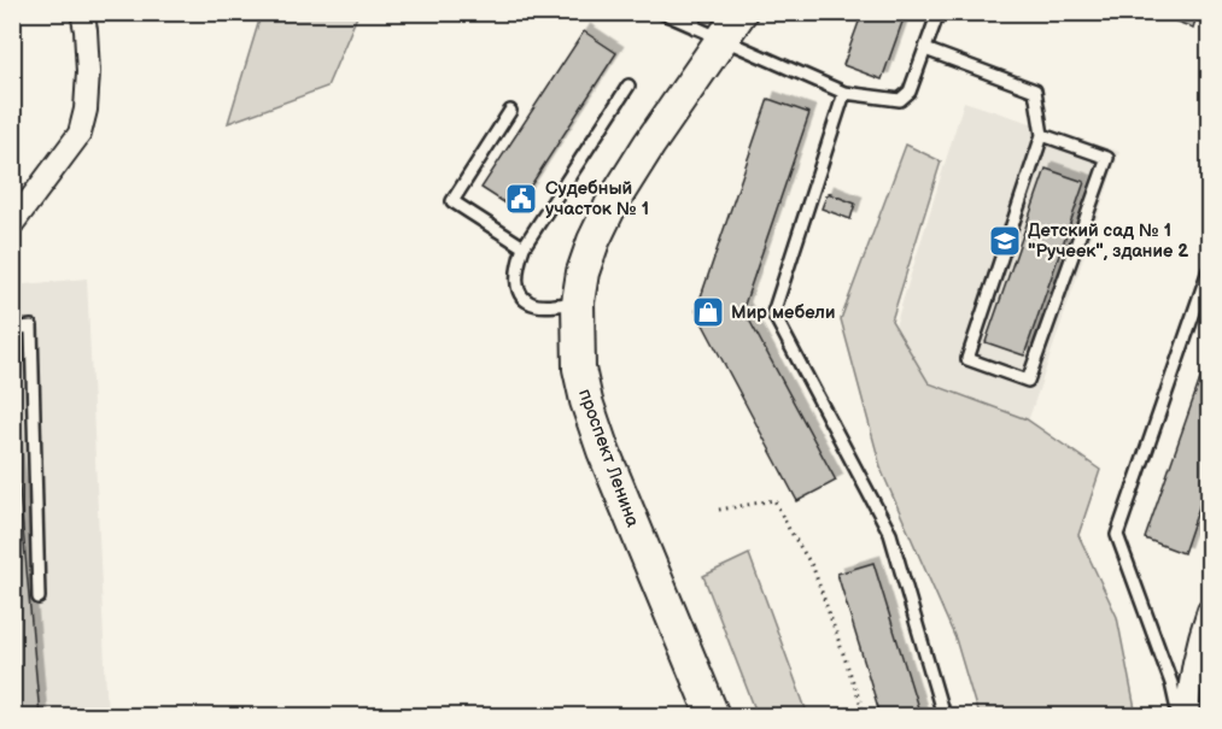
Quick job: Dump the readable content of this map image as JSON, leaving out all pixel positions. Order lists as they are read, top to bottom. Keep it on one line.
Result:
{"streets":{"main road":["проспект Ленина"]},"places":{"public building":["Судебный участок № 1"],"school or university":["Детский сад № 1 \"Ручеек\", здание 2"],"shop":["Мир мебели"]}}
